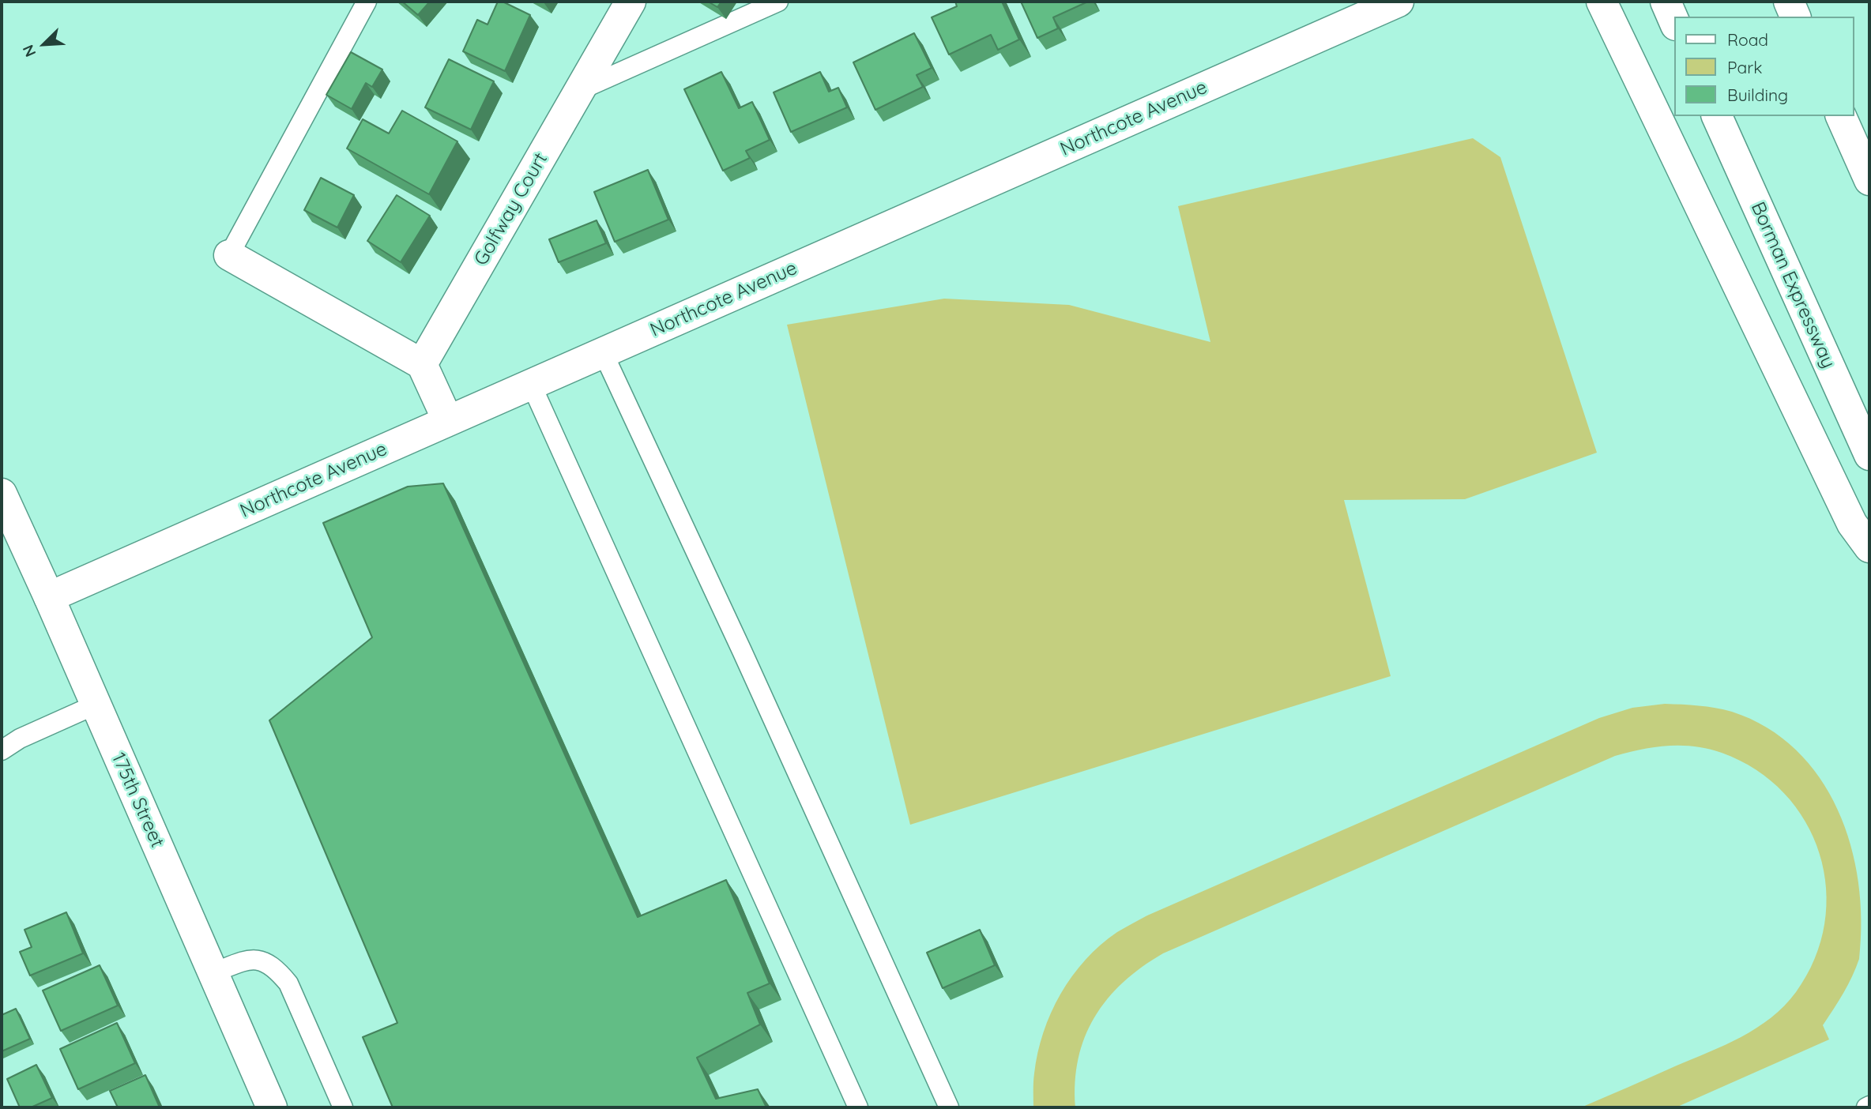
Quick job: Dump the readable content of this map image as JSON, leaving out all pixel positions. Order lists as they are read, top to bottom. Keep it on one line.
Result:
{"streets":{"main road":["Northcote Avenue","Golfway Court","Borman Expressway","175th Street"]},"crossings":[["Northcote Avenue","175th Street"]],"legend":["Road","Park","Building"],"north":"bottom left"}
